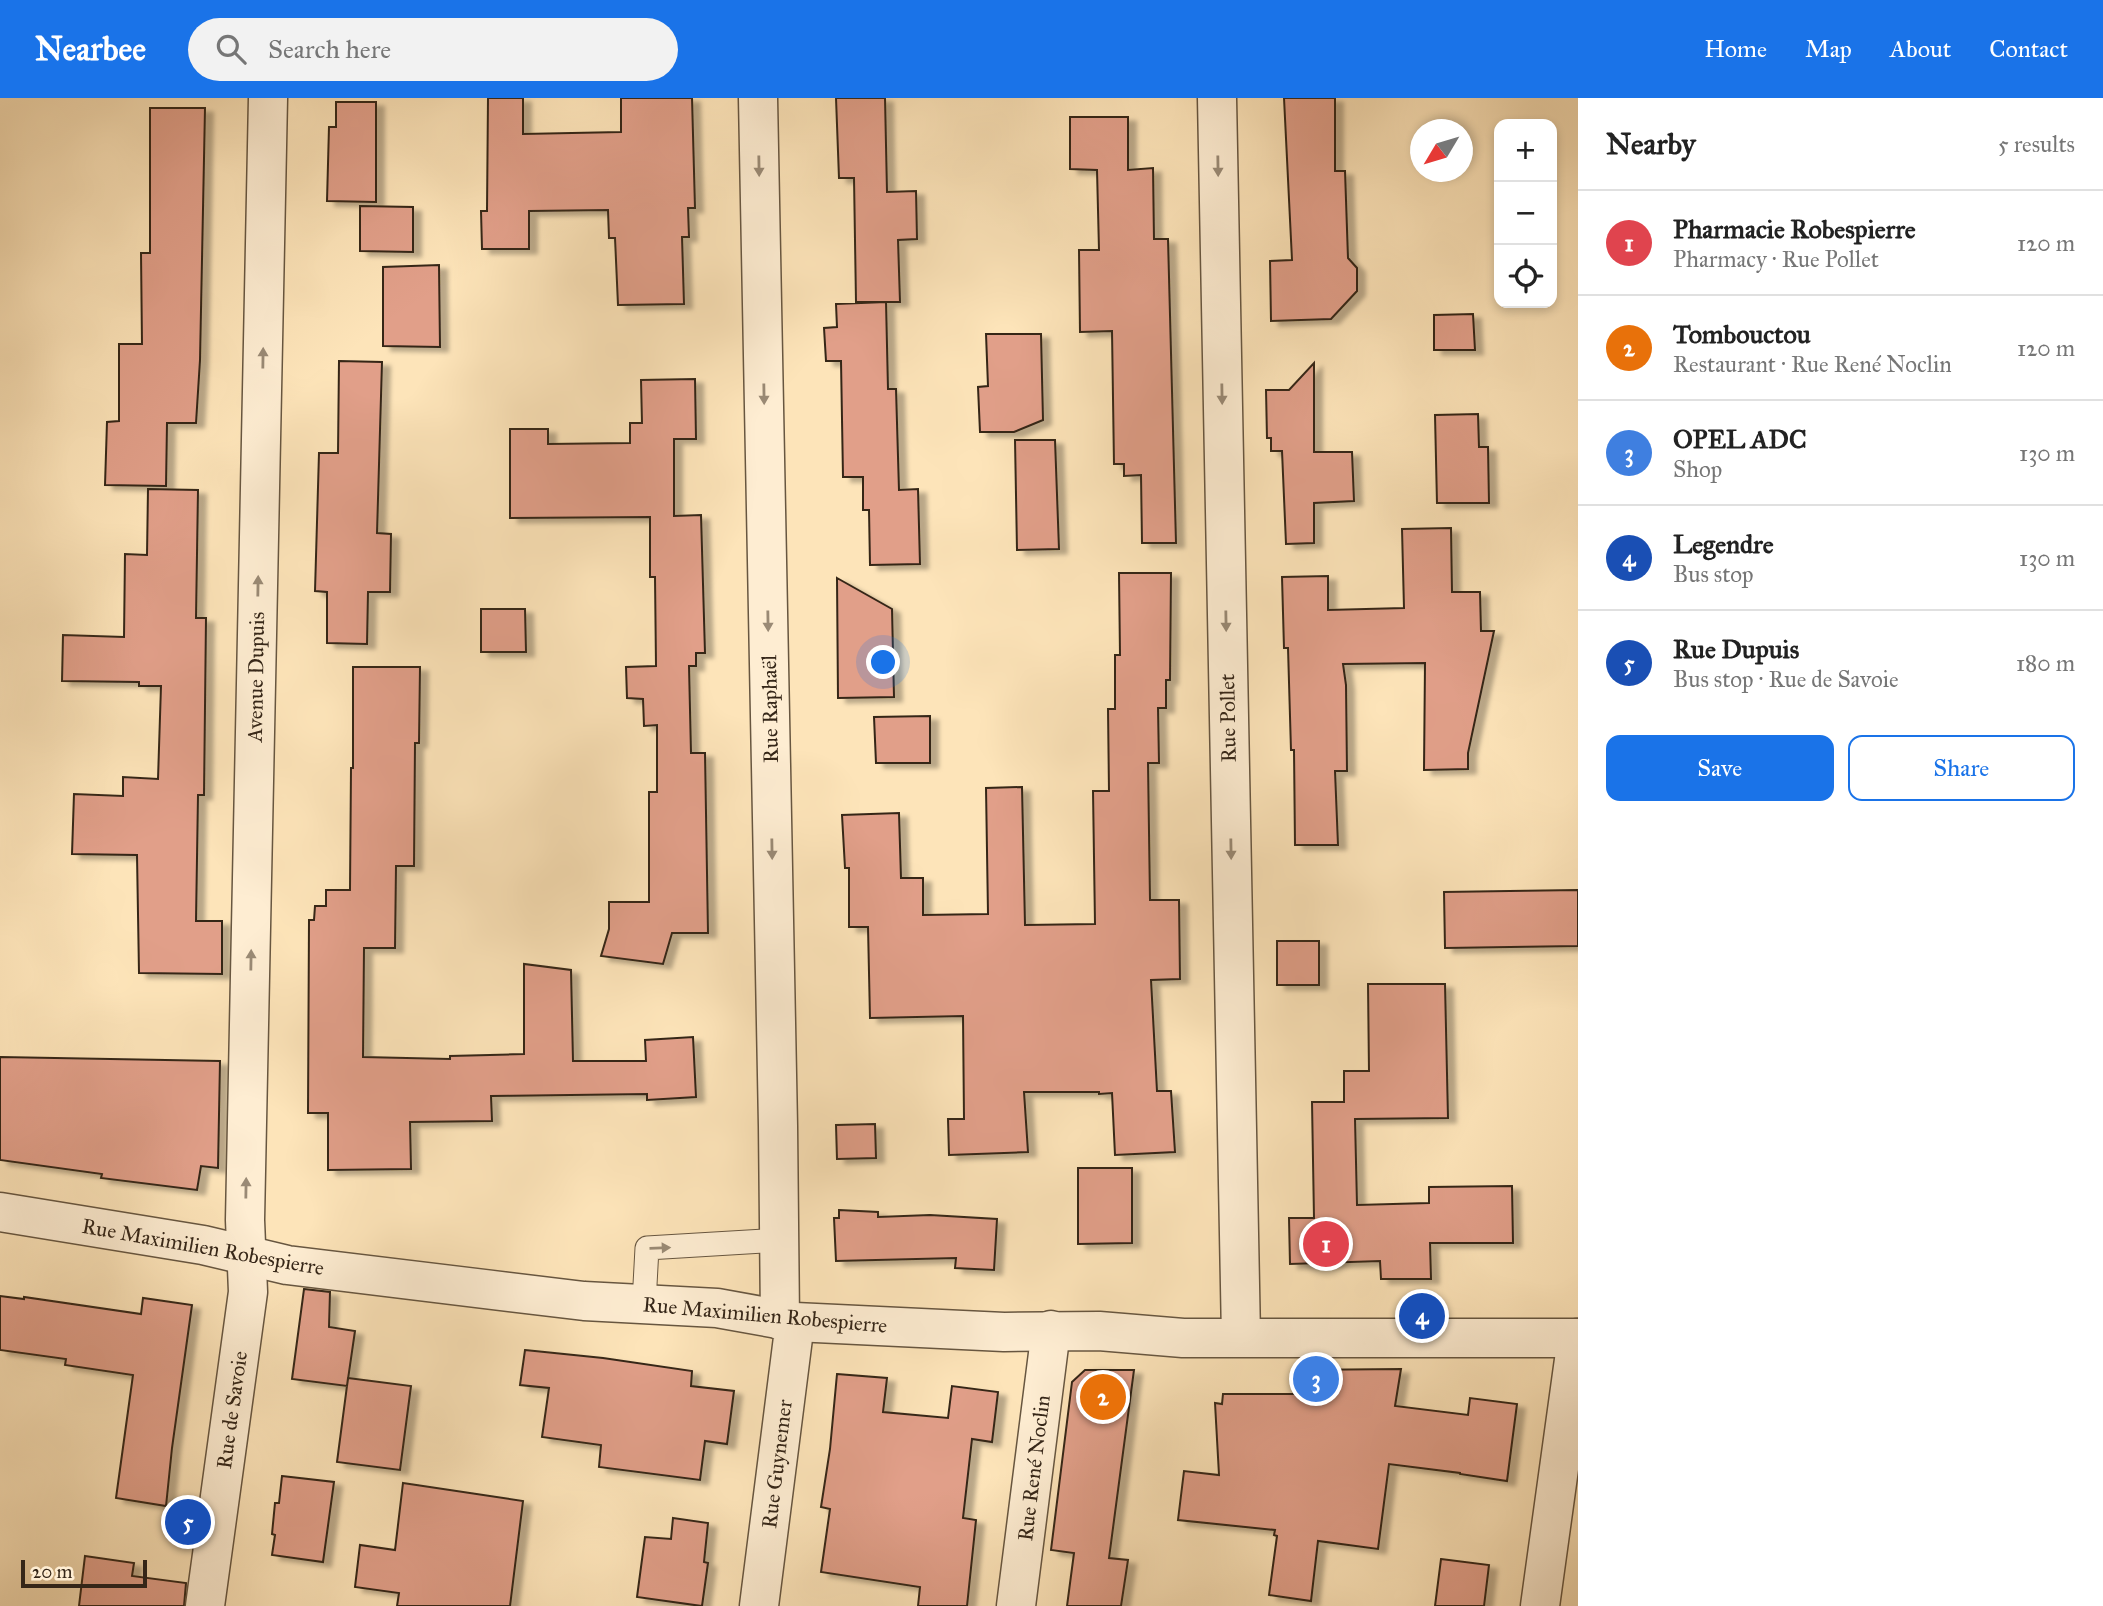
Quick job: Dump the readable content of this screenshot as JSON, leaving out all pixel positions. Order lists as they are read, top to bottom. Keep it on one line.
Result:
{"streets":{"street":["Avenue Dupuis","Rue Raphaël","Rue Pollet","Rue Maximilien Robespierre","Rue de Savoie","Rue Guynemer","Rue René Noclin"]},"crossings":[["Avenue Dupuis","Rue Maximilien Robespierre"],["Avenue Dupuis","Rue de Savoie"],["Rue Raphaël","Rue Maximilien Robespierre"],["Rue Raphaël","Rue Guynemer"],["Rue Pollet","Rue Maximilien Robespierre"],["Rue Maximilien Robespierre","Rue de Savoie"],["Rue Maximilien Robespierre","Rue Guynemer"],["Rue Maximilien Robespierre","Rue René Noclin"]],"one_way":["Avenue Dupuis","Rue Raphaël","Rue Pollet"],"scale_bar":"20 m","north":"bottom left","page":{"header":"Nearbee","search":"Search here","nav":["Home","Map","About","Contact"],"heading":["Nearby","5 results"],"map_buttons":["+","−"],"list":[{"mark":"1","name":"Pharmacie Robespierre","note":"Pharmacy · Rue Pollet","value":"120 m"},{"mark":"2","name":"Tombouctou","note":"Restaurant · Rue René Noclin","value":"120 m"},{"mark":"3","name":"OPEL ADC","note":"Shop","value":"130 m"},{"mark":"4","name":"Legendre","note":"Bus stop","value":"130 m"},{"mark":"5","name":"Rue Dupuis","note":"Bus stop · Rue de Savoie","value":"180 m"}],"buttons":["Save","Share"],"pins":["1","4","3","2","5"],"scale":"20 m"}}
